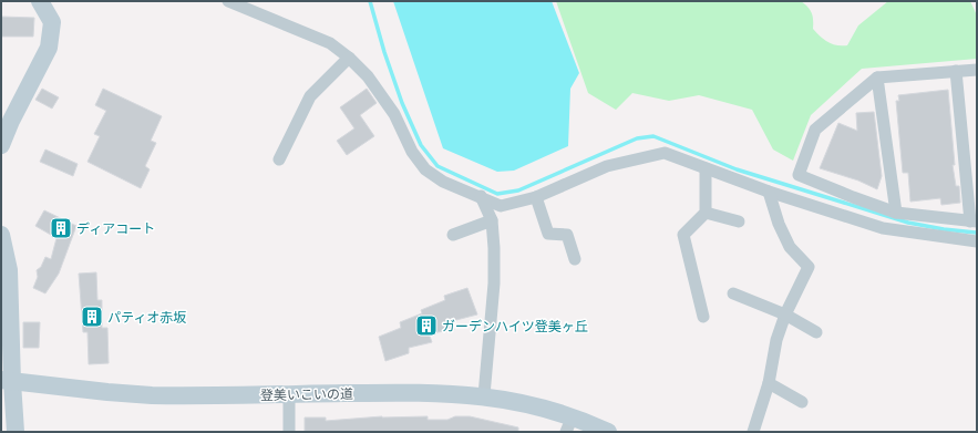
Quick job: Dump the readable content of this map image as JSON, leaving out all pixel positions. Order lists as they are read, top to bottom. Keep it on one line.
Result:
{"streets":{"street":["登美いこいの道"]},"places":{"building":["ディアコート","パティオ赤坂","ガーデンハイツ登美ヶ丘"]}}
